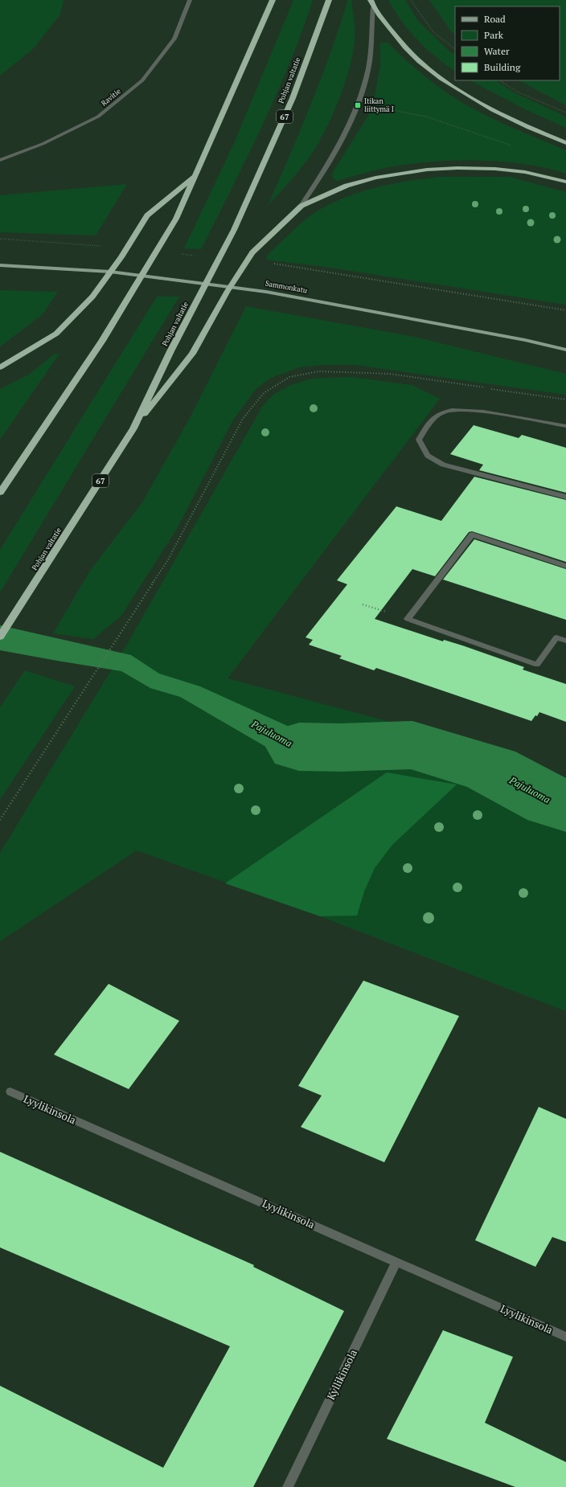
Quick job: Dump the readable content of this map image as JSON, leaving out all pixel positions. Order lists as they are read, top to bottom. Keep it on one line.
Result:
{"streets":{"highway":["Pohjan valtatie","67"],"main road":["Sammonkatu"],"street":["Ravitie","Lyylikinsola","Kyllikinsola"]},"crossings":[["Lyylikinsola","Kyllikinsola"]],"water":["Pajuluoma"],"places":{"transit":["Itikan liittymä I"]},"legend":["Road","Park","Water","Building"]}
